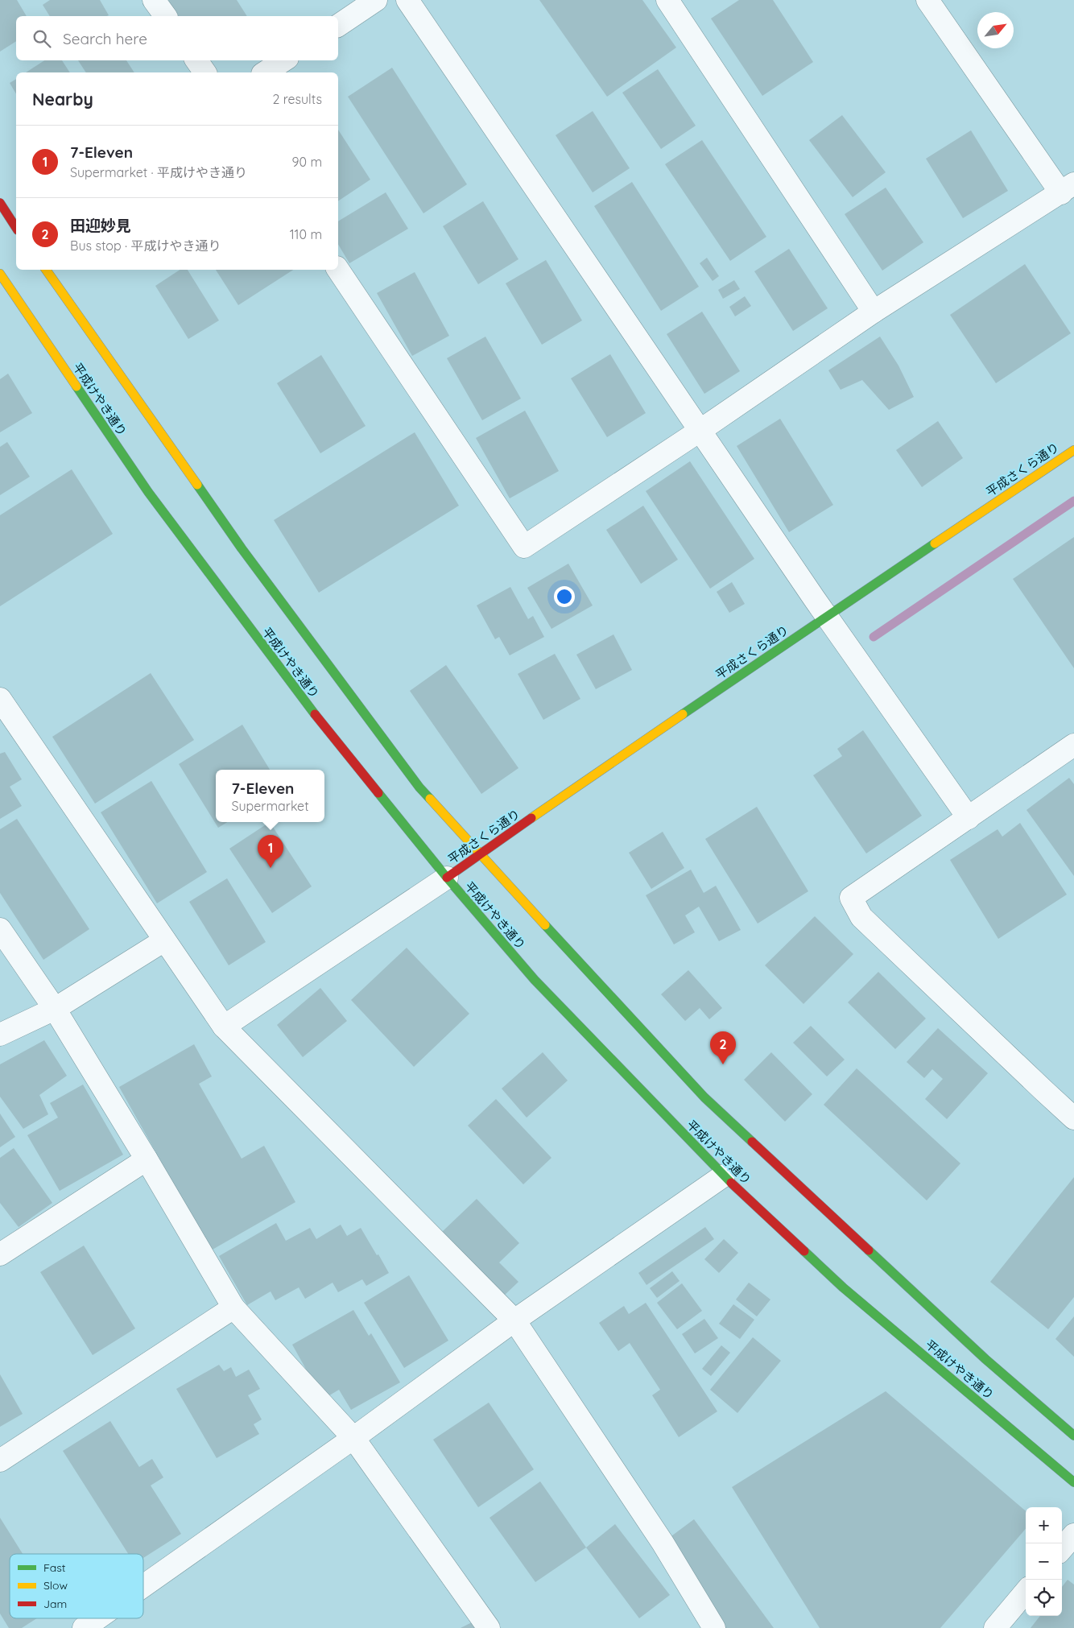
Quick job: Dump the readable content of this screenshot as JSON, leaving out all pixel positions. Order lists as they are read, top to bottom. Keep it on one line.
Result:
{"streets":{"street":["平成けやき通り","平成さくら通り"]},"crossings":[["平成けやき通り","平成さくら通り"]],"legend":["Fast","Slow","Jam"],"north":"top right","page":{"search":"Search here","heading":["Nearby","2 results"],"list":[{"mark":"1","name":"7-Eleven","note":"Supermarket · 平成けやき通り","value":"90 m"},{"mark":"2","name":"田迎妙見","note":"Bus stop · 平成けやき通り","value":"110 m"}],"popup":["7-Eleven","Supermarket"],"pins":["1","2"],"map_buttons":["+","−"]}}
